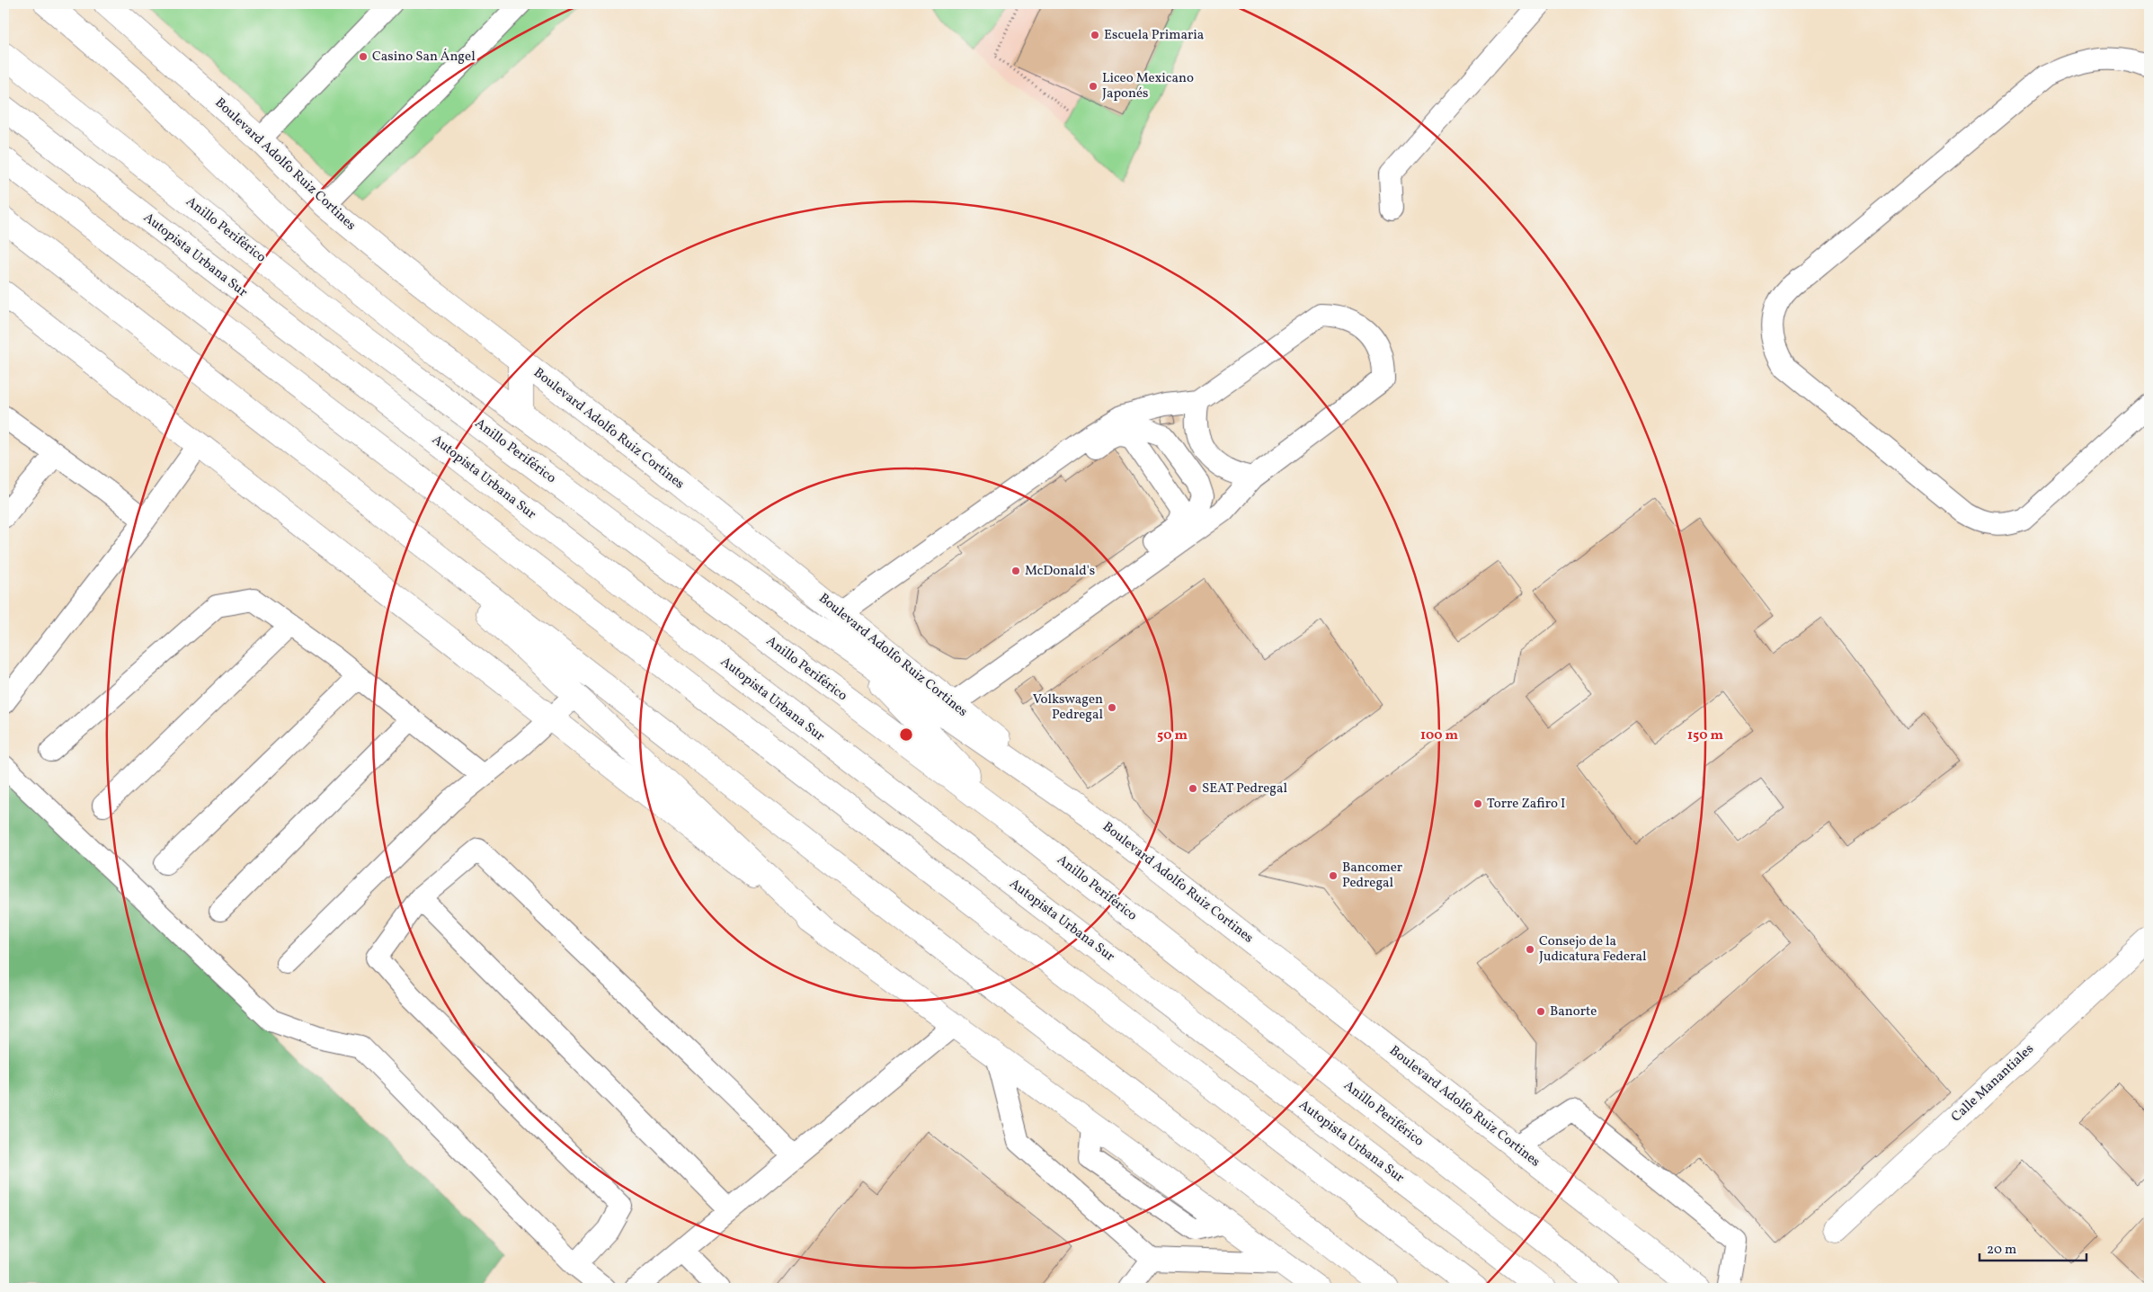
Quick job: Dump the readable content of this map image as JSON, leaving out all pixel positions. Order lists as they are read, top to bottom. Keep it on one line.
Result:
{"streets":{"main road":["Boulevard Adolfo Ruiz Cortines","Anillo Periférico","Autopista Urbana Sur","Calle Manantiales"]},"places":["Escuela Primaria","Casino San Ángel","Liceo Mexicano Japonés","McDonald's","Volkswagen Pedregal","SEAT Pedregal","Torre Zafiro I","Bancomer Pedregal","Consejo de la Judicatura Federal","Banorte"],"scale_bar":"20 m","rings":["50 m","100 m","150 m"]}
